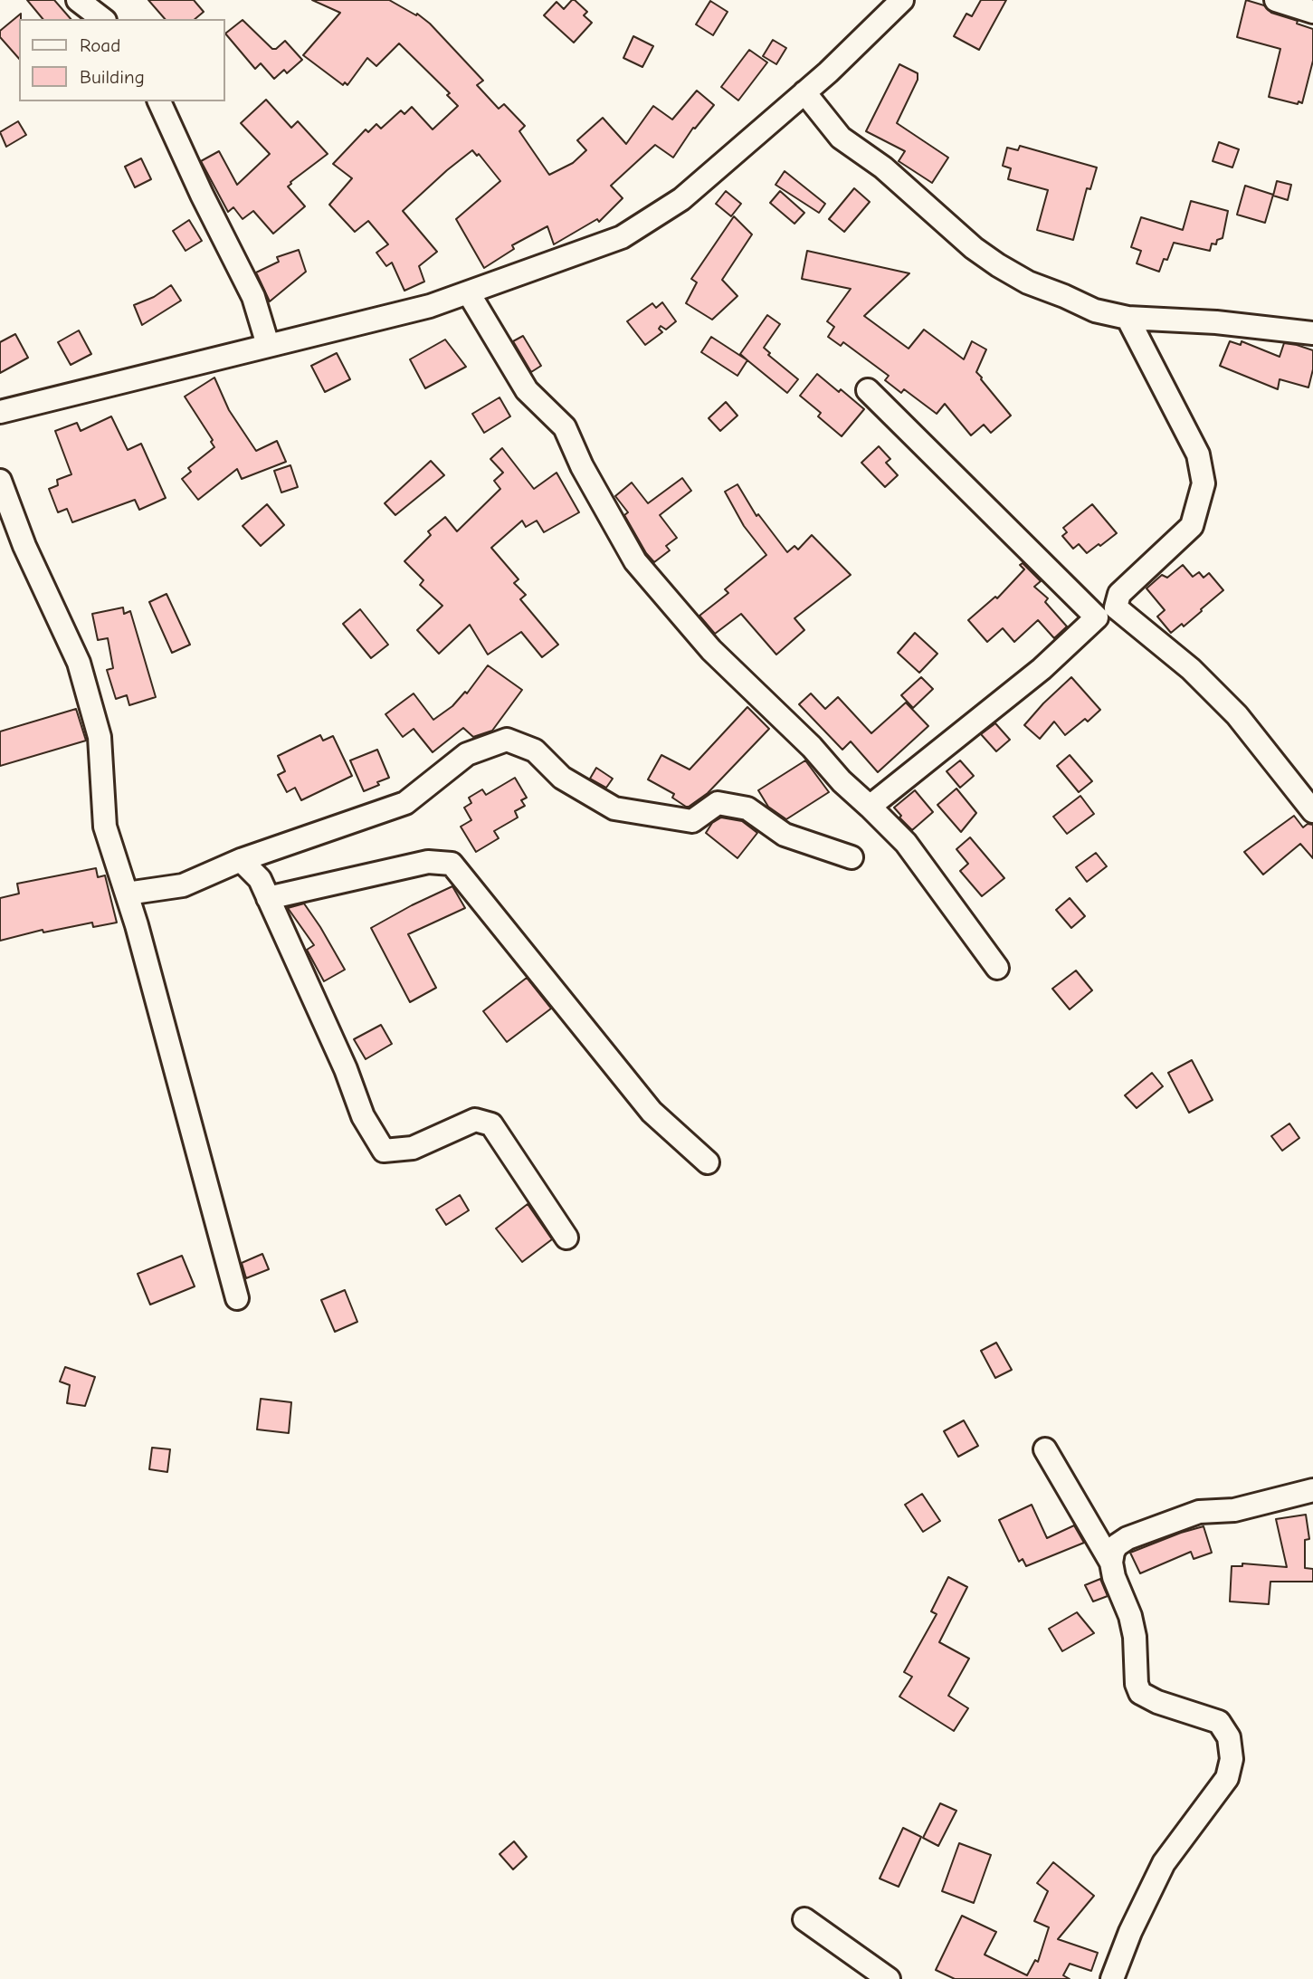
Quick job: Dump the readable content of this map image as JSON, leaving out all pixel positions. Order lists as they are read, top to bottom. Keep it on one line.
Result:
{"legend":["Road","Building"]}
